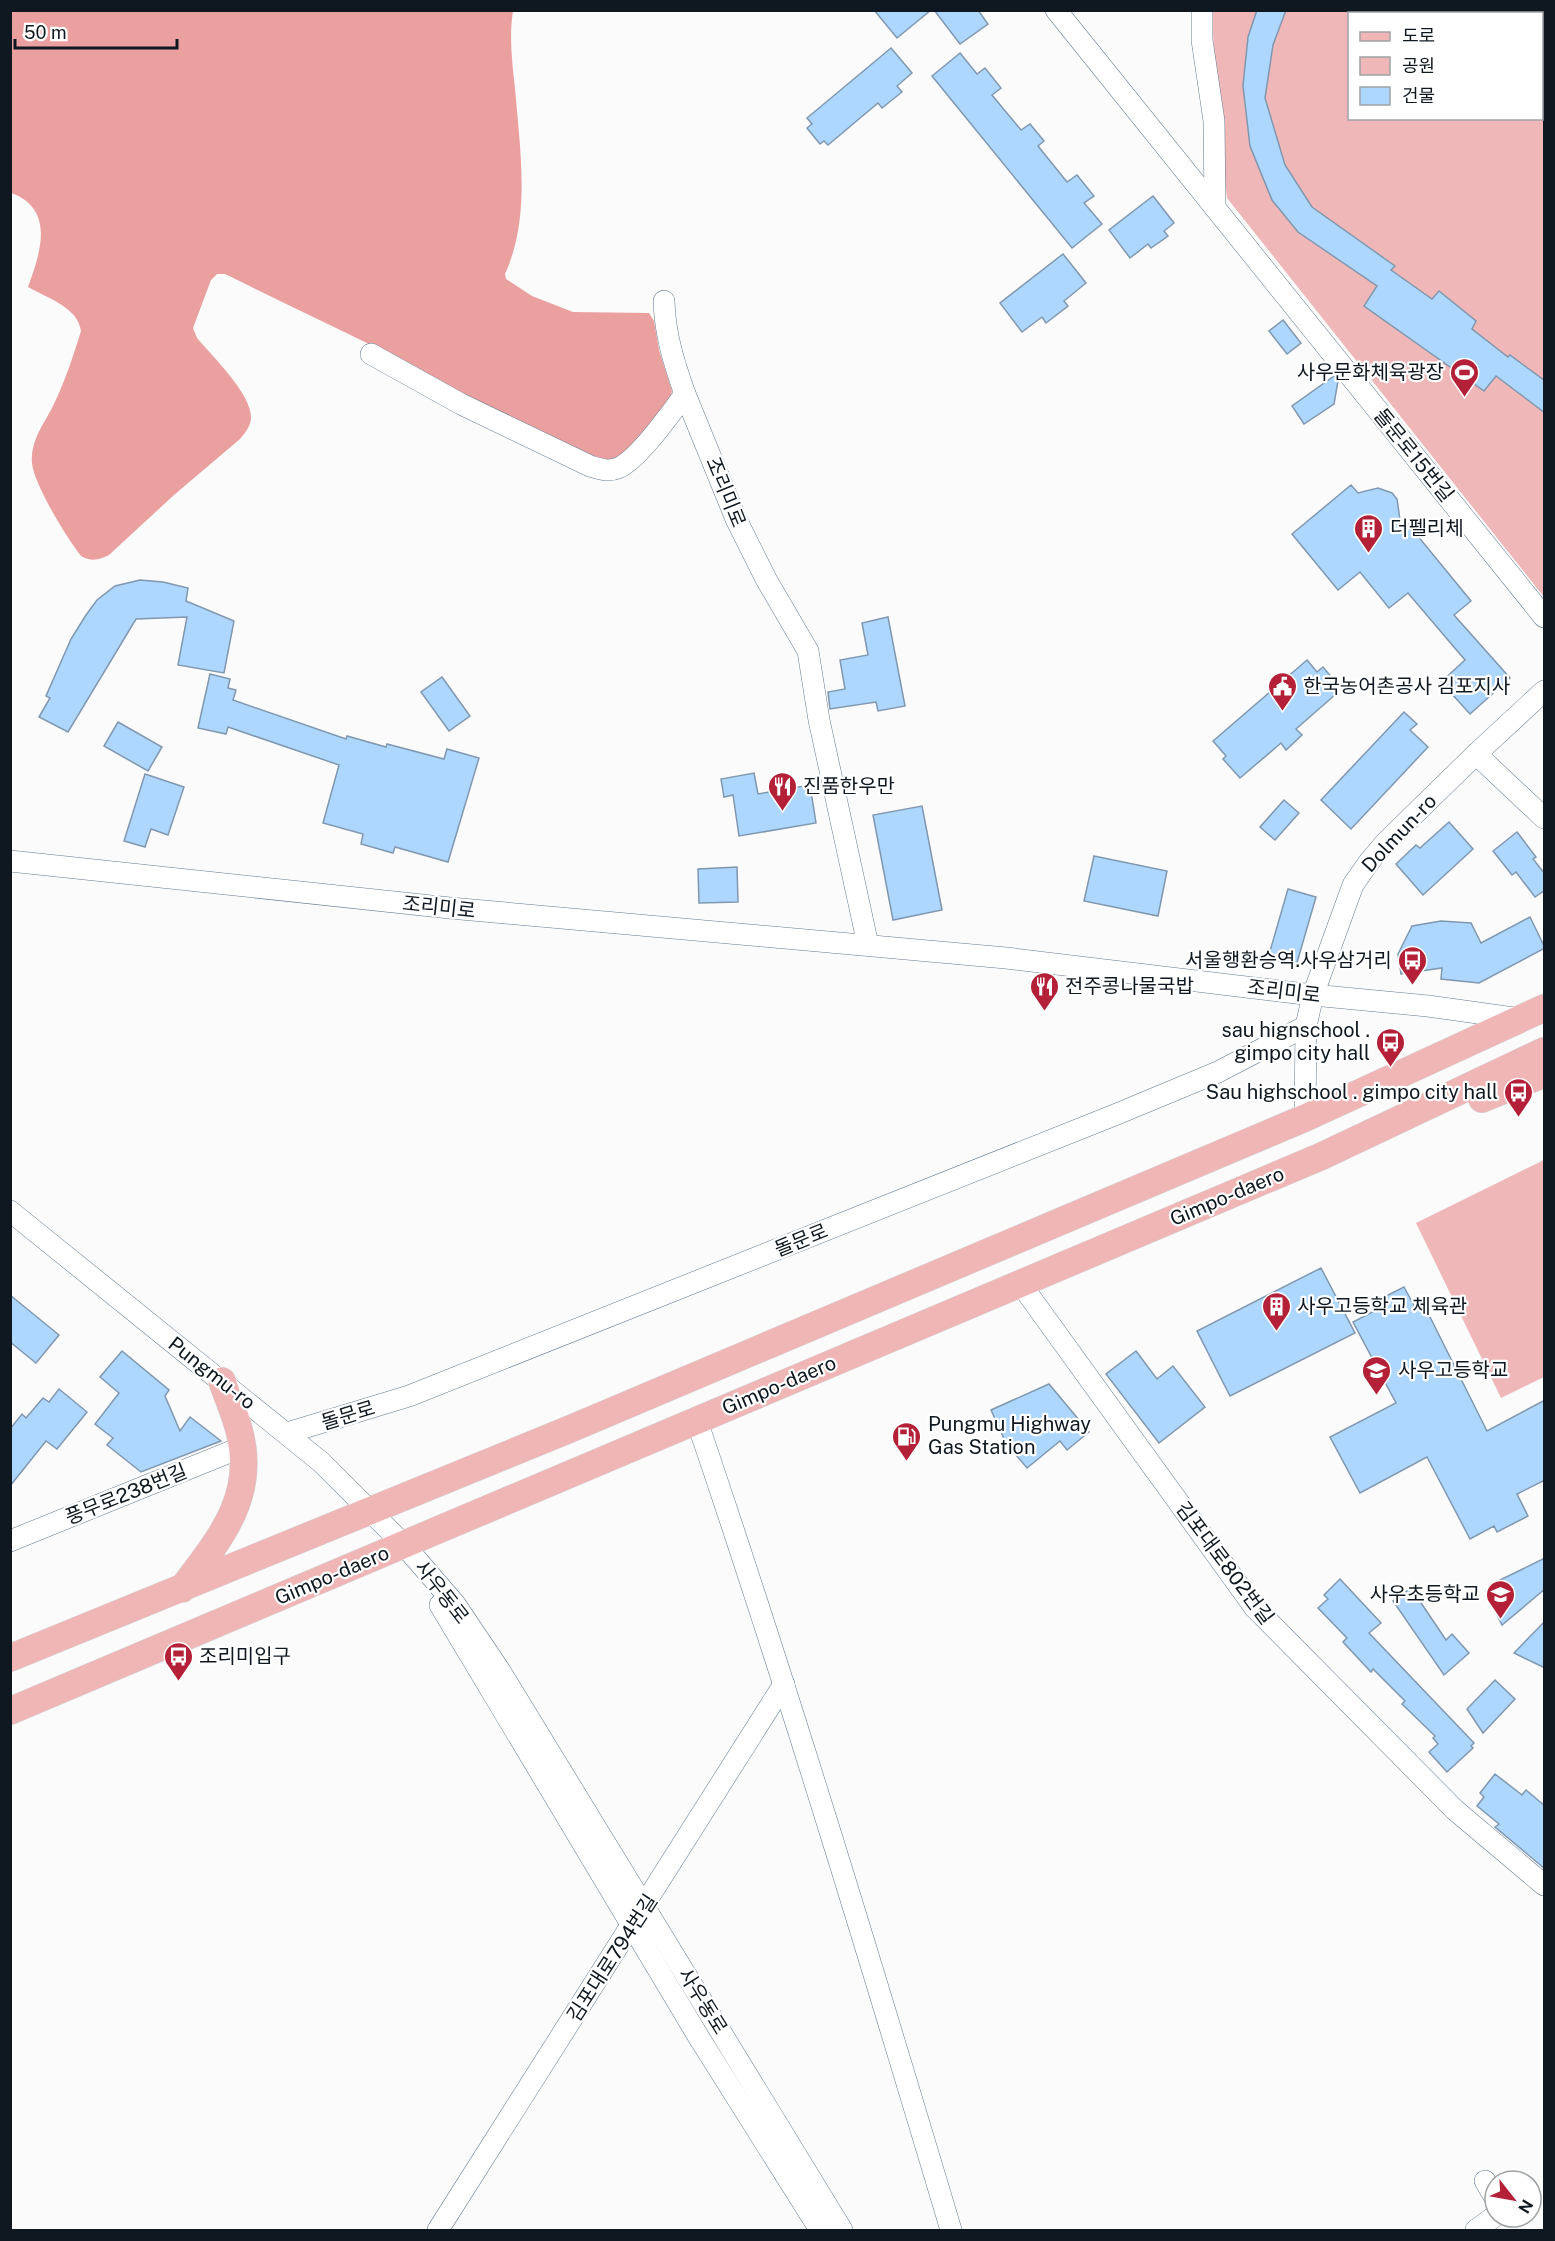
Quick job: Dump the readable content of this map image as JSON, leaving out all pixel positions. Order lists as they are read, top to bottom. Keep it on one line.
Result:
{"streets":{"main road":["Gimpo-daero"],"street":["돌문로15번길","조리미로","Dolmun-ro","돌문로","Pungmu-ro","풍무로238번길","김포대로802번길","사우동로","김포대로794번길"]},"crossings":[["조리미로","Dolmun-ro"],["조리미로","Gimpo-daero"],["Dolmun-ro","Gimpo-daero"],["Dolmun-ro","돌문로"],["Gimpo-daero","Pungmu-ro"],["Gimpo-daero","김포대로802번길"],["Gimpo-daero","사우동로"],["돌문로","Pungmu-ro"],["Pungmu-ro","사우동로"],["사우동로","김포대로794번길"]],"places":{"sports":["사우문화체육광장"],"building":["더펠리체","사우고등학교 체육관"],"public building":["한국농어촌공사 김포지사"],"restaurant":["진품한우만","전주콩나물국밥"],"bus stop":["서울행환승역.사우삼거리","sau hignschool . gimpo city hall","Sau highschool . gimpo city hall","조리미입구"],"school or university":["사우고등학교","사우초등학교"],"fuel station":["Pungmu Highway Gas Station"]},"legend":["도로","공원","건물"],"scale_bar":"50 m","north":"bottom right"}
